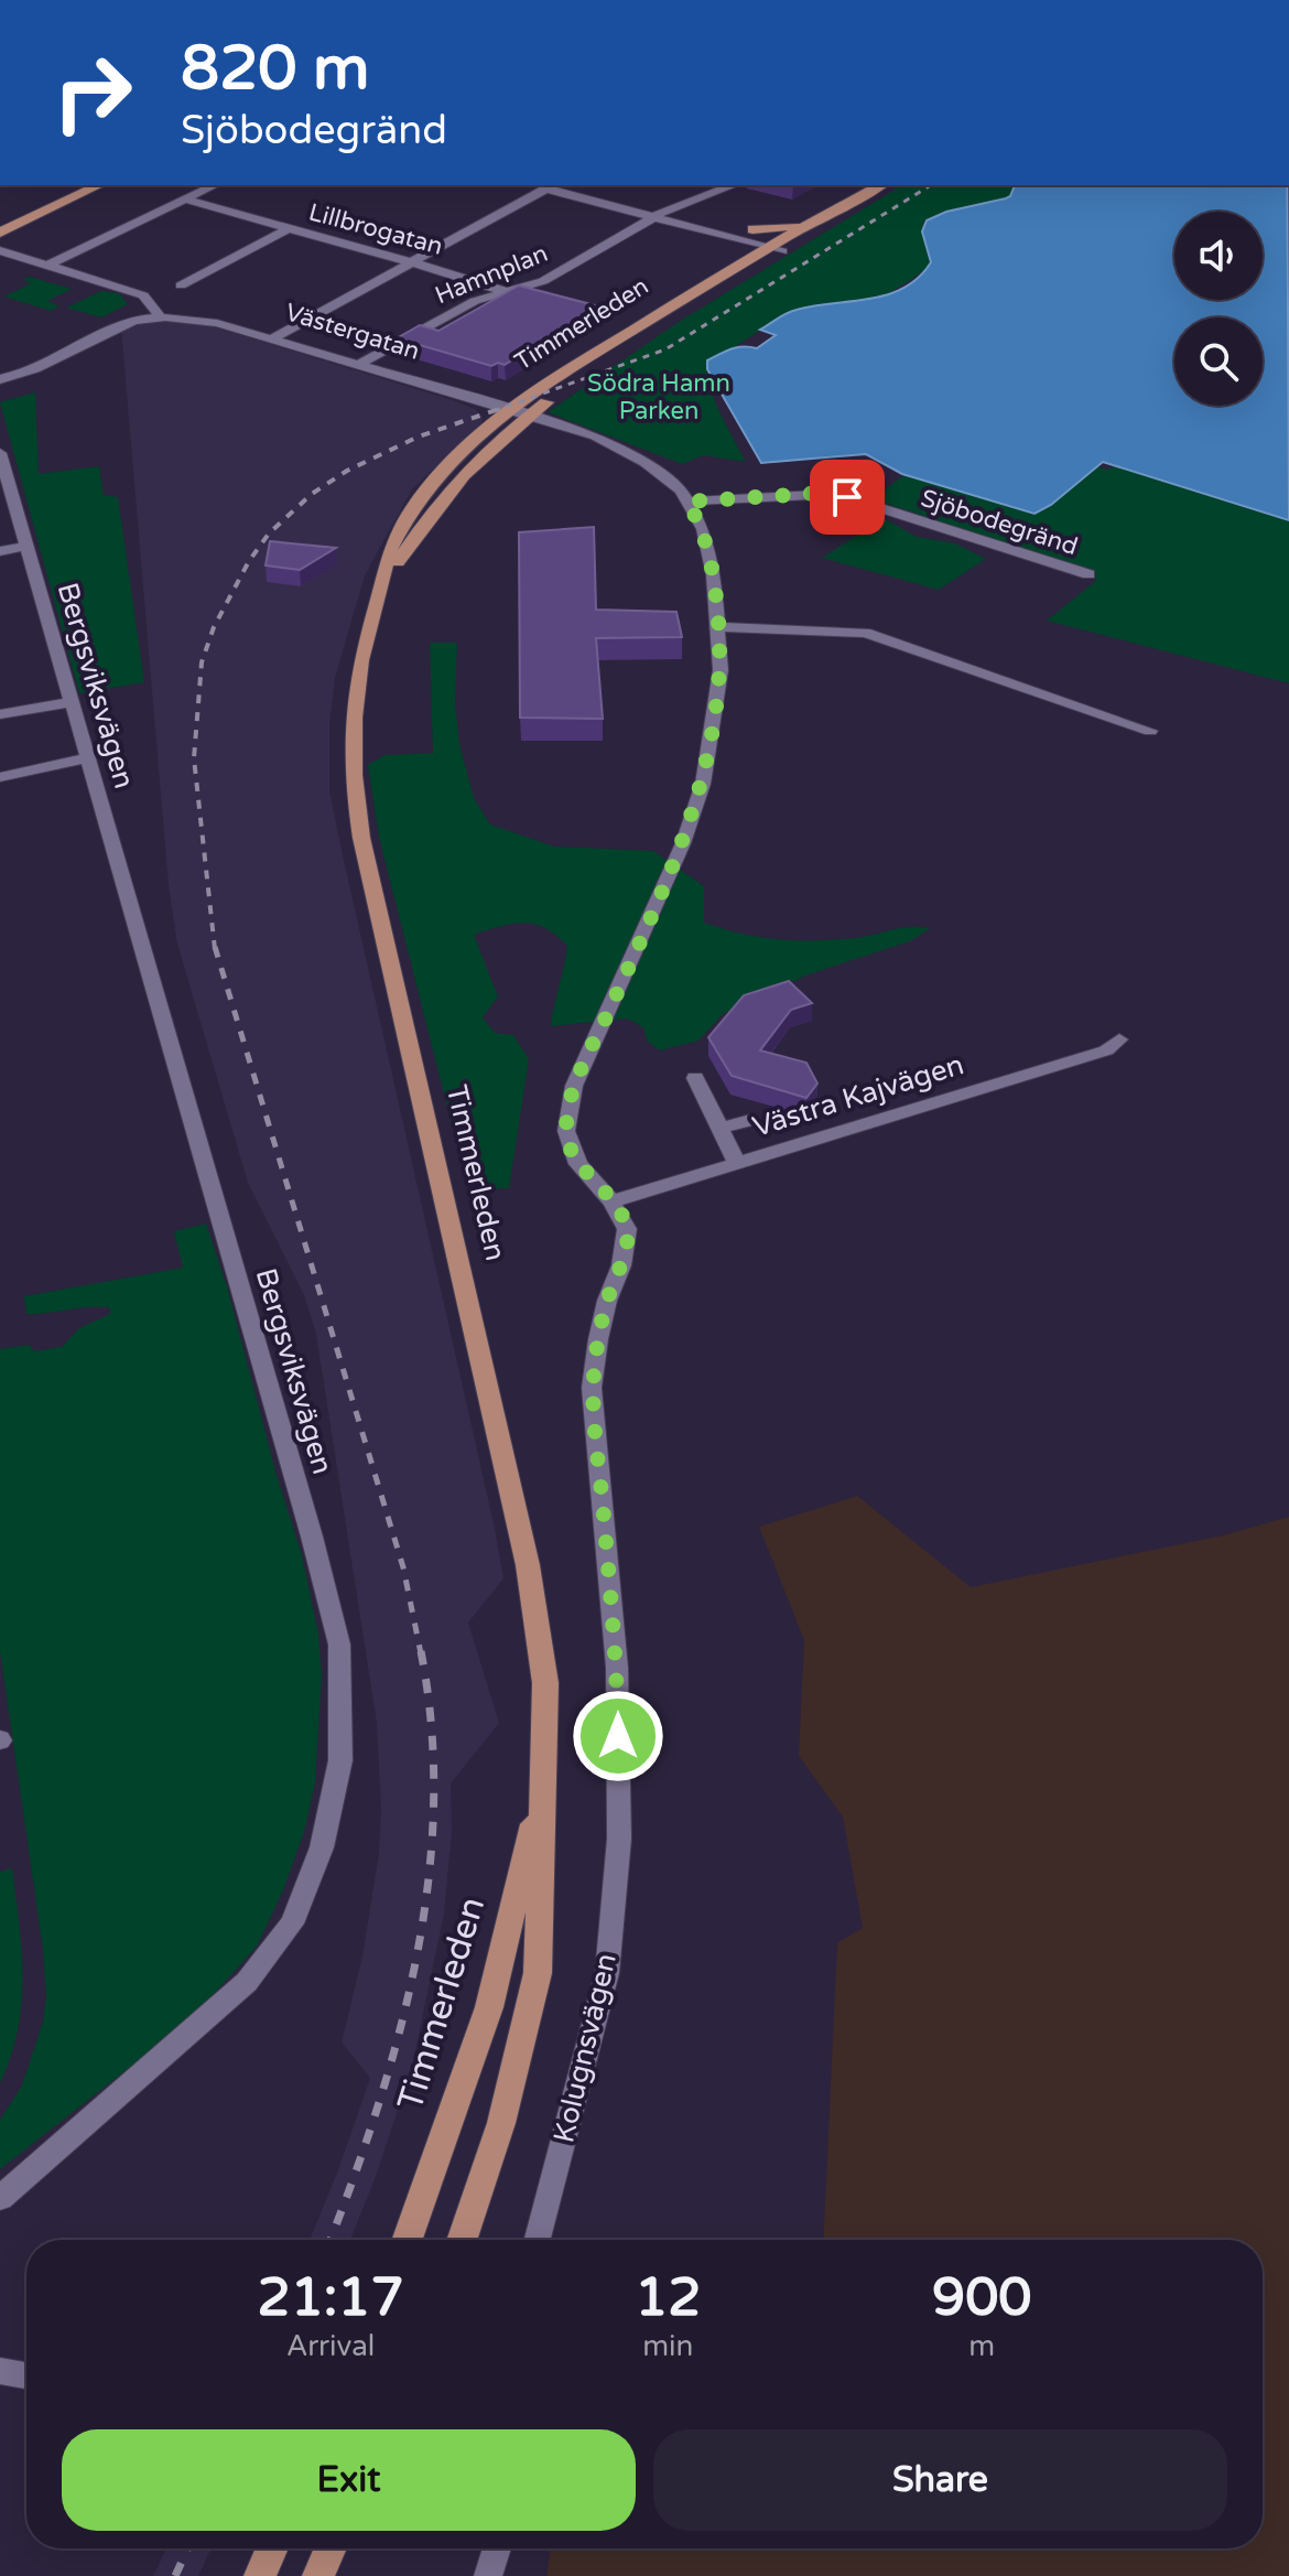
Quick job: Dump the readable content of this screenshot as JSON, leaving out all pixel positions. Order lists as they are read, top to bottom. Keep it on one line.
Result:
{"streets":{"main road":["Timmerleden"],"street":["Lillbrogatan","Hamnplan","Västergatan","Sjöbodegränd","Bergsviksvägen","Västra Kajvägen","Kolugnsvägen"]},"crossings":[["Lillbrogatan","Hamnplan"],["Hamnplan","Västergatan"],["Timmerleden","Västergatan"],["Timmerleden","Kolugnsvägen"],["Västergatan","Kolugnsvägen"],["Sjöbodegränd","Kolugnsvägen"],["Västra Kajvägen","Kolugnsvägen"]],"parks":["Södra Hamn Parken"],"page":{"turn":["820 m","Sjöbodegränd"],"eta":["21:17","Arrival","12","min","900","m"],"buttons":["Exit","Share"]}}
